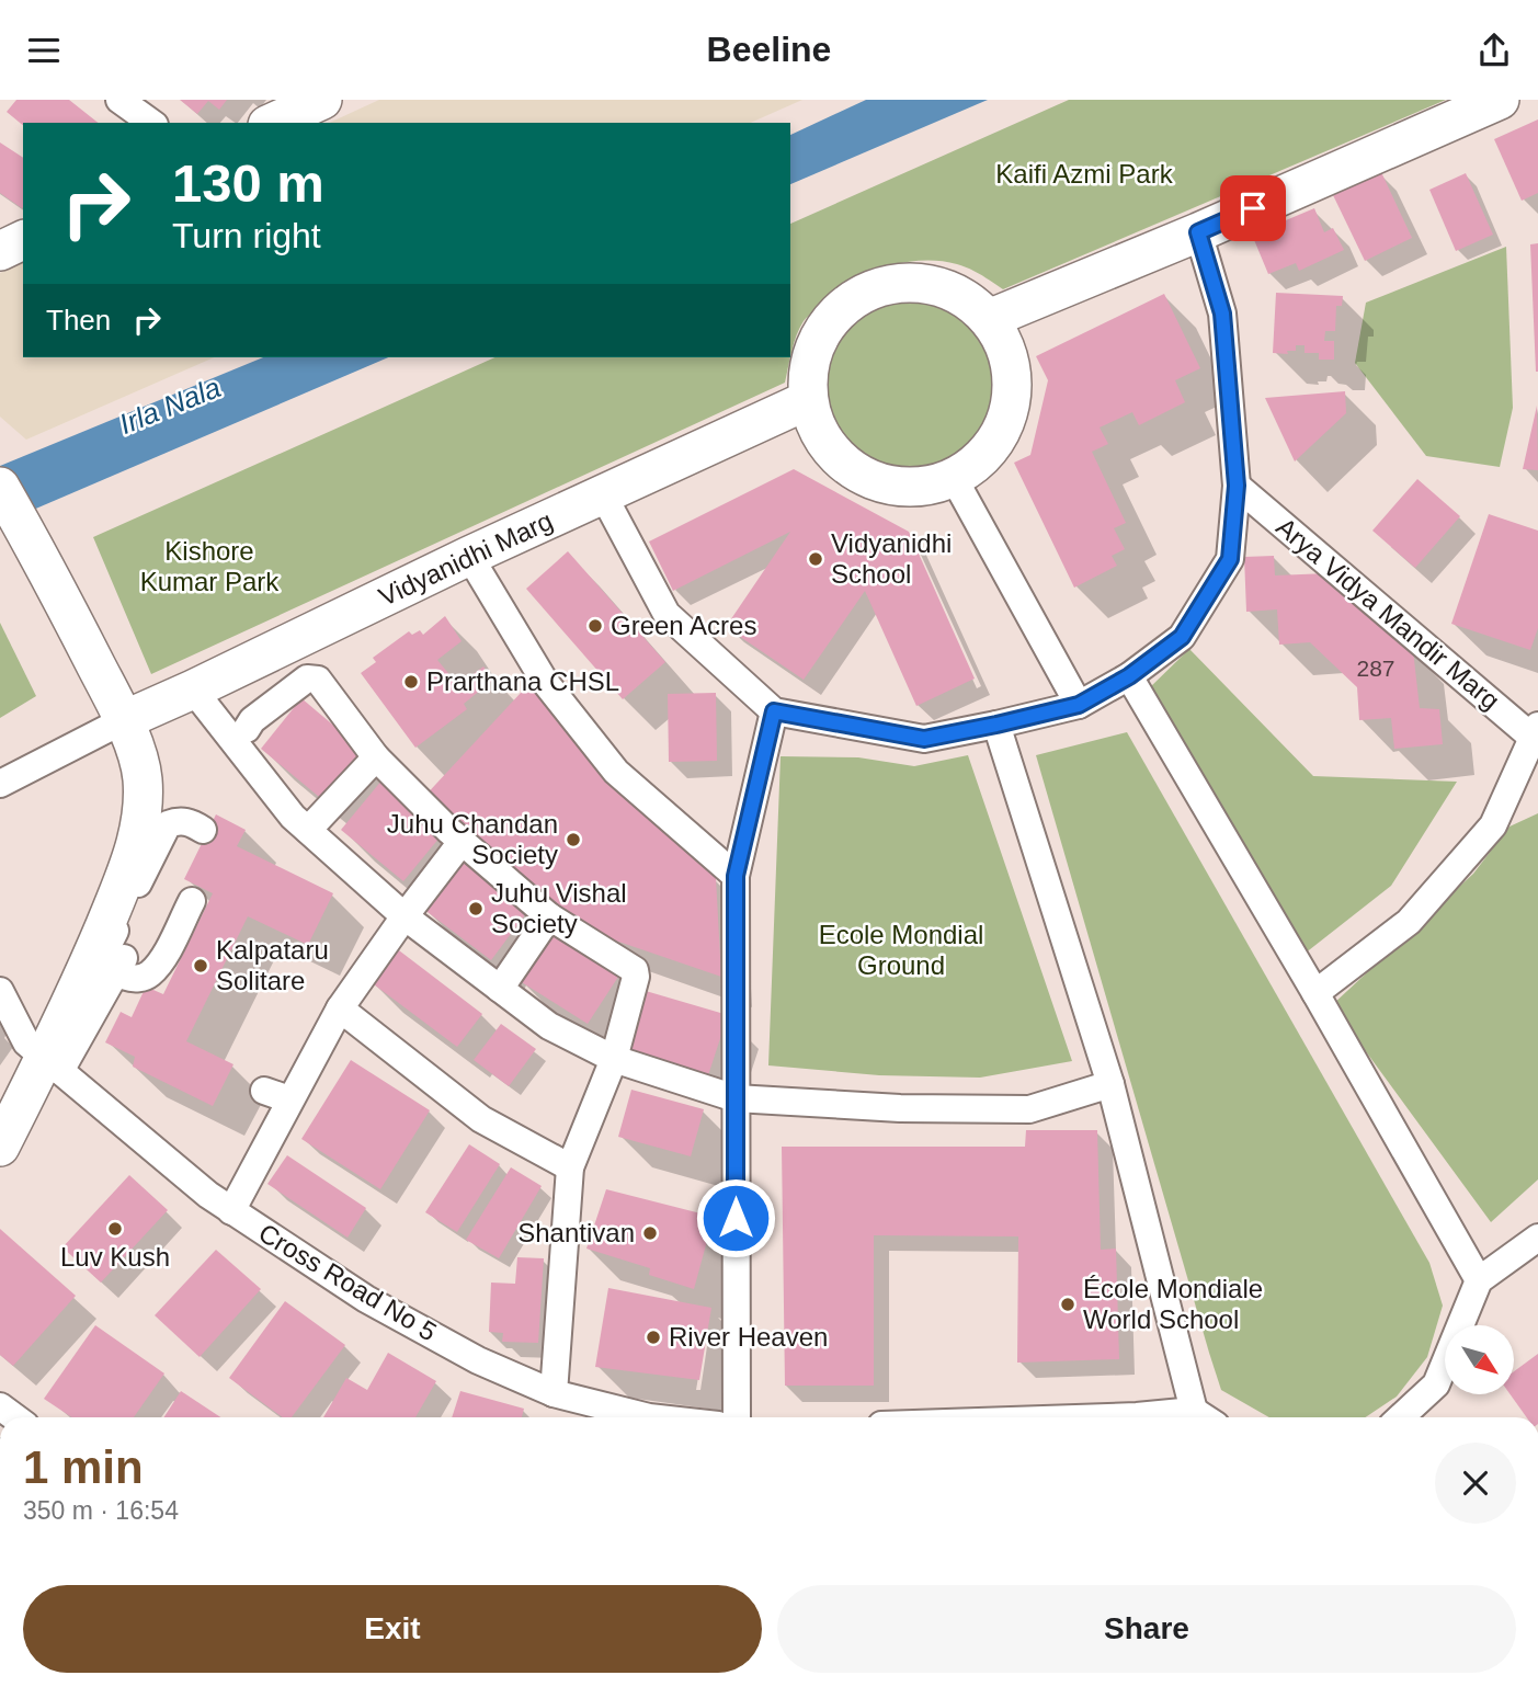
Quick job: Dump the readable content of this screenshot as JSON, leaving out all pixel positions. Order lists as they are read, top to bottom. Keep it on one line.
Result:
{"streets":{"street":["Vidyanidhi Marg","Arya Vidya Mandir Marg","Cross Road No 5"]},"water":["Irla Nala"],"parks":["Kaifi Azmi Park","Kishore Kumar Park","Ecole Mondial Ground"],"places":["Vidyanidhi School","Green Acres","Prarthana CHSL","Juhu Chandan Society","Juhu Vishal Society","Kalpataru Solitare","Luv Kush","Shantivan","École Mondiale World School","River Heaven"],"house_numbers":["287"],"north":"bottom right","page":{"header":"Beeline","turn":["130 m","Turn right"],"then":"Then","heading":["1 min","350 m · 16:54"],"buttons":["Exit","Share"]}}
